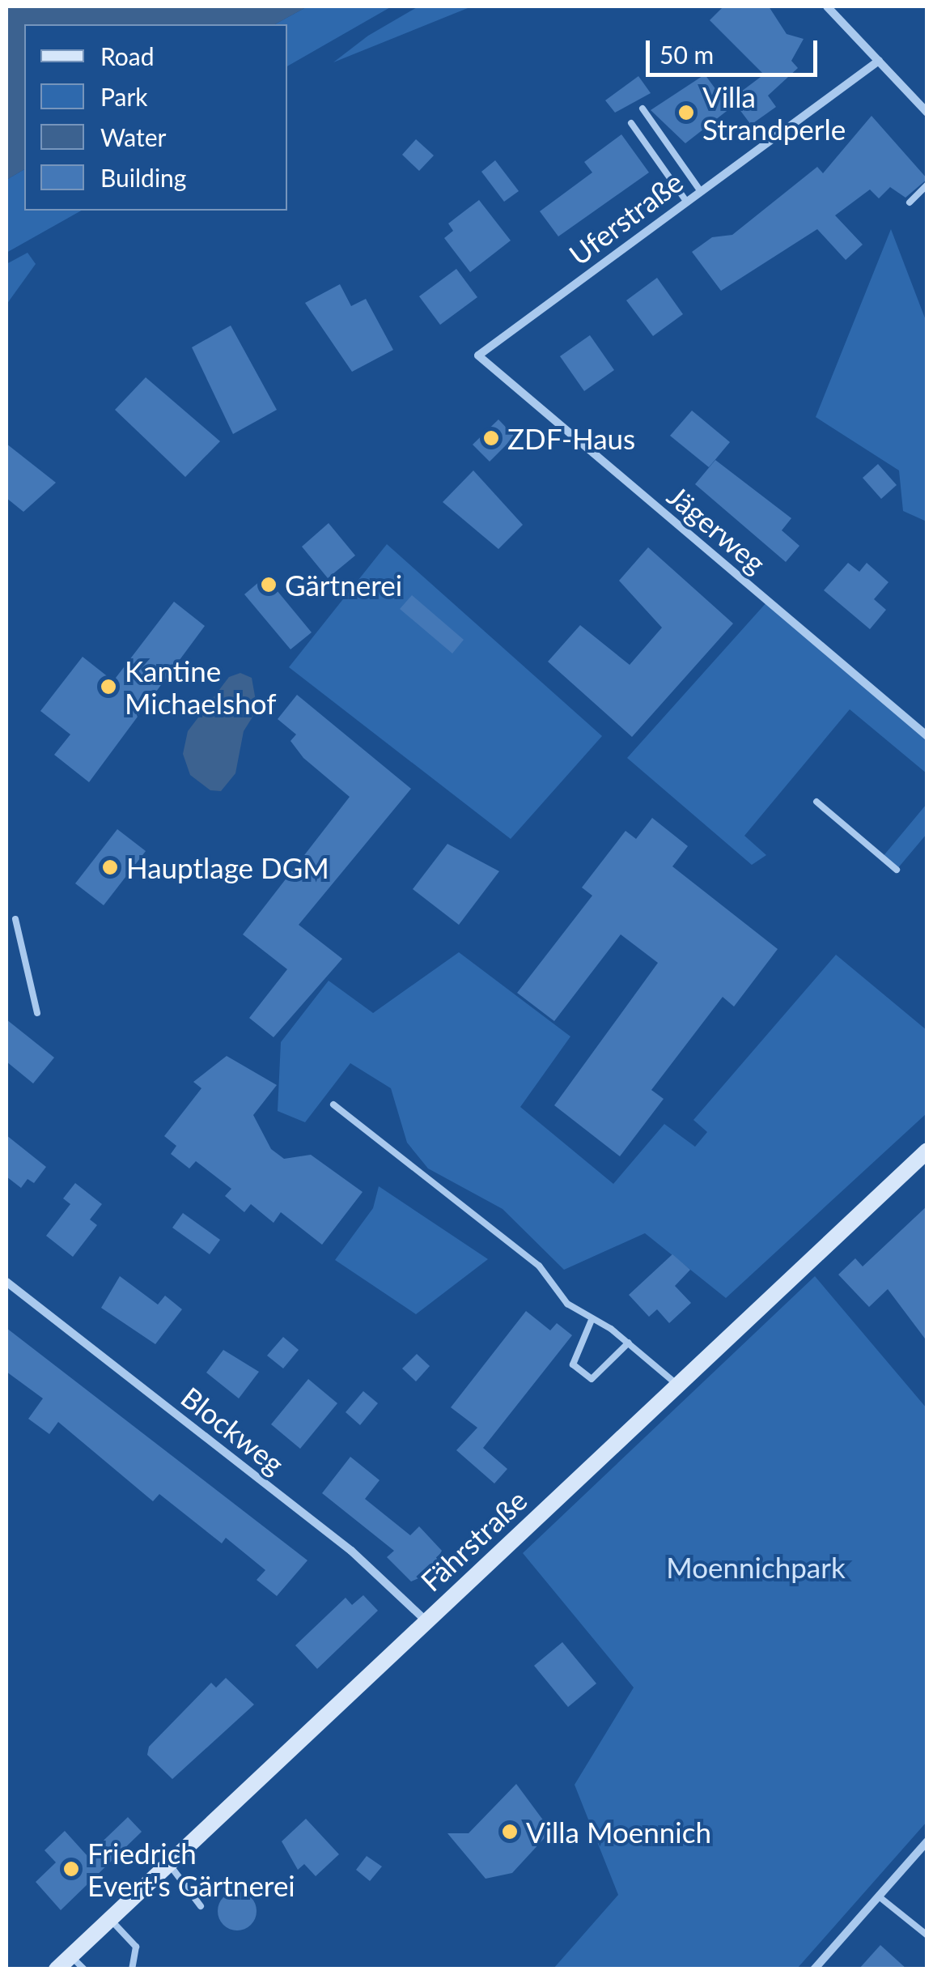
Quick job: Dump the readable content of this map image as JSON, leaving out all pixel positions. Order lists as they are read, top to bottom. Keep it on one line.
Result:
{"streets":{"street":["Uferstraße","Jägerweg","Blockweg","Fährstraße"]},"crossings":[["Uferstraße","Jägerweg"],["Blockweg","Fährstraße"]],"parks":["Moennichpark"],"places":["Villa Strandperle","ZDF-Haus","Gärtnerei","Kantine Michaelshof","Hauptlage DGM","Villa Moennich","Friedrich Evert's Gärtnerei"],"legend":["Road","Park","Water","Building"],"scale_bar":"50 m"}
